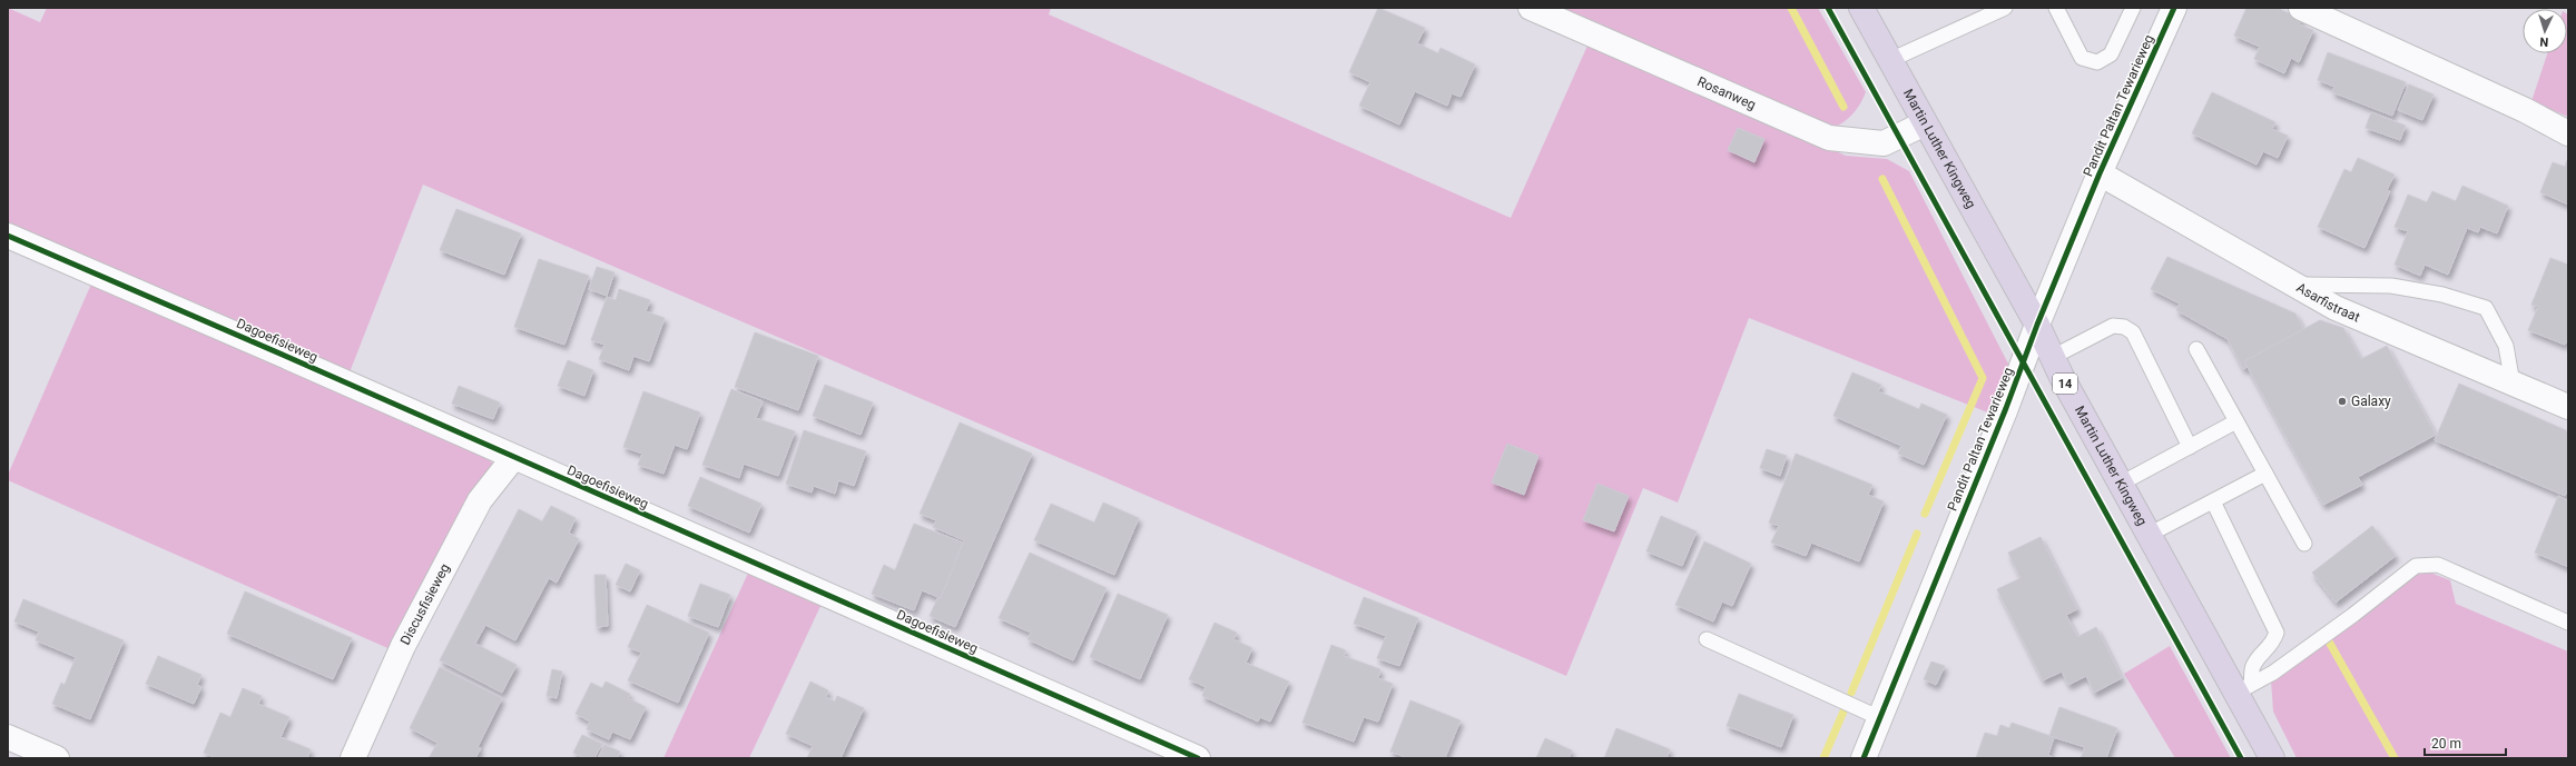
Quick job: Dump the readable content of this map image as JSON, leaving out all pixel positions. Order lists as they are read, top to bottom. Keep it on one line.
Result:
{"streets":{"main road":["Martin Luther Kingweg","14"],"street":["Rosanweg","Pandit Paltan Tewarieweg","Asarfistraat","Dagoefisieweg","Discusfisieweg"]},"crossings":[["Rosanweg","Martin Luther Kingweg"],["Pandit Paltan Tewarieweg","Martin Luther Kingweg"],["Pandit Paltan Tewarieweg","Asarfistraat"],["Dagoefisieweg","Discusfisieweg"]],"places":["Galaxy"],"scale_bar":"20 m","north":"bottom"}
